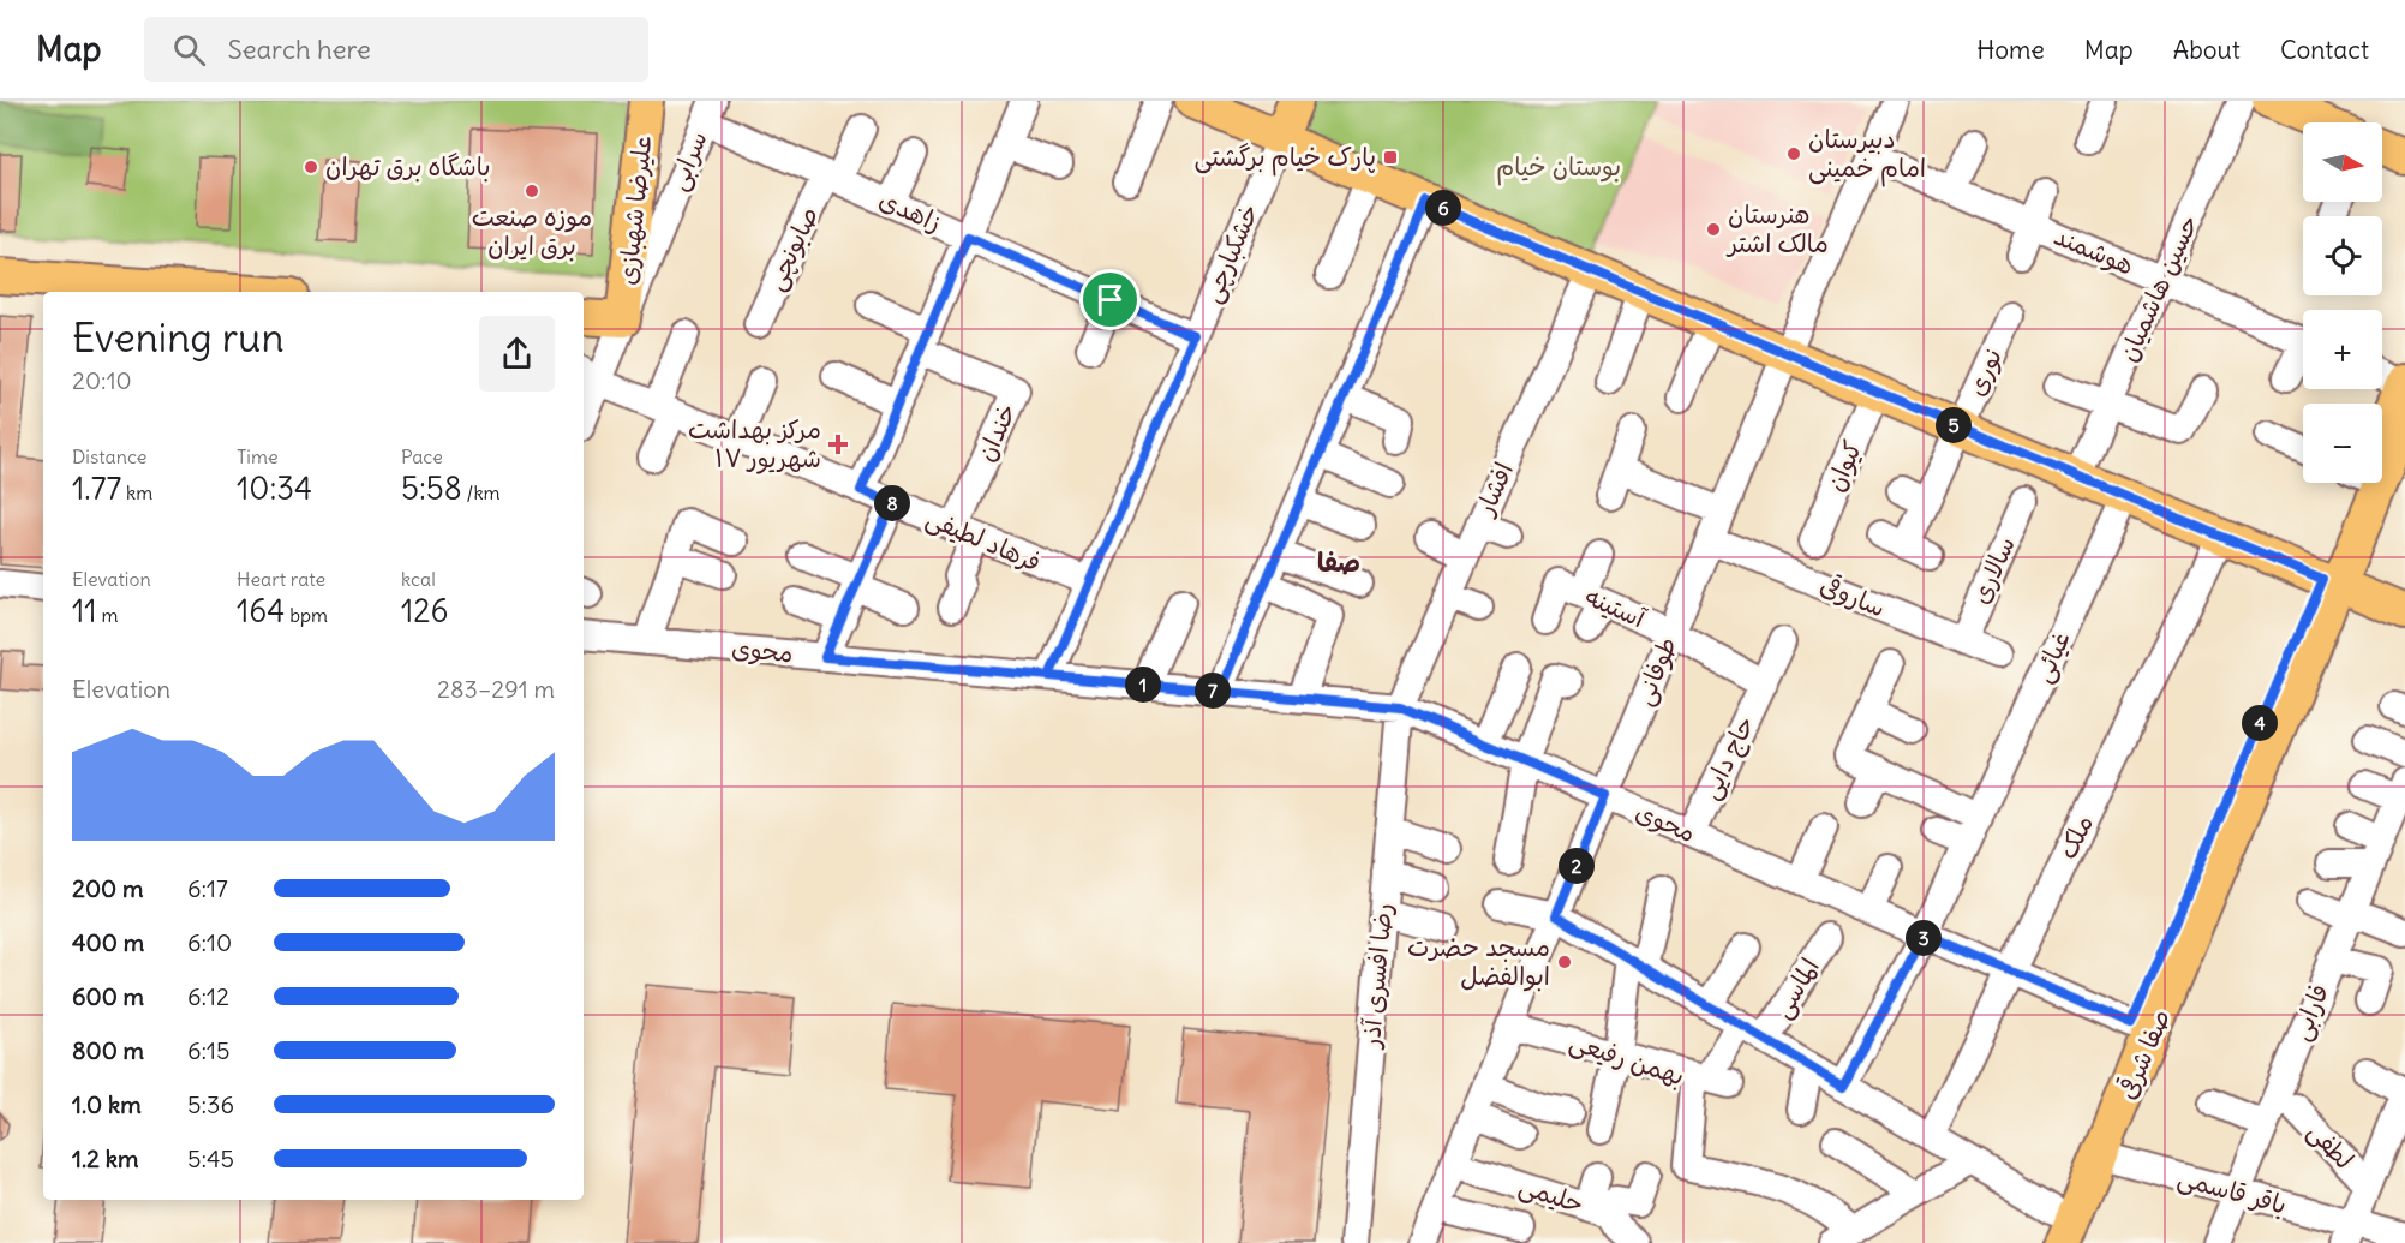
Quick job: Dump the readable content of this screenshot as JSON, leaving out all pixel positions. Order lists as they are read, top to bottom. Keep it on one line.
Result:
{"streets":{"main road":["علیرضا شهبازی","صفا شرقی"],"street":["سرابی","زاهدی","صابونچی","هوشمند","خشکبارچی","حسین هاشمیان","نوری","خندان","کیوان","افشار","فرهاد لطیفی","سالاری","ساروقی","آستینه","محوی","غیائی","طوفانی","حاج دایی","ملک","رضا افسری آذر","الماسی","فارابی","بهمن رفیعی","لطفی","باقر قاسمی","حلیمی"]},"crossings":[["سرابی","علیرضا شهبازی"],["سرابی","زاهدی"],["سرابی","فرهاد لطیفی"],["زاهدی","صابونچی"],["زاهدی","خشکبارچی"],["هوشمند","حسین هاشمیان"],["هوشمند","طوفانی"],["خشکبارچی","فرهاد لطیفی"],["خشکبارچی","محوی"],["خندان","فرهاد لطیفی"],["افشار","محوی"],["افشار","رضا افسری آذر"],["سالاری","ساروقی"],["ساروقی","طوفانی"],["آستینه","طوفانی"],["آستینه","حاج دایی"],["محوی","غیائی"],["محوی","طوفانی"],["محوی","حاج دایی"],["محوی","ملک"],["محوی","رضا افسری آذر"],["محوی","صفا شرقی"],["طوفانی","حاج دایی"],["طوفانی","بهمن رفیعی"],["طوفانی","حلیمی"],["فارابی","باقر قاسمی"],["صفا شرقی","باقر قاسمی"]],"districts":["صفا"],"parks":["بوستان خیام"],"places":{"other":["دبیرستان امام خمینی","باشگاه برق تهران","موزه صنعت برق ایران","هنرستان مالک اشتر","مسجد حضرت ابوالفضل"],"transit":["پارک خیام برگشتی"],"health":["مرکز بهداشت ۱۷ شهریور"]},"north":"right","page":{"header":"Map","search":"Search here","nav":["Home","Map","About","Contact"],"map_buttons":["+","−"],"pins":["6","5","8","1","7","4","2","3"],"heading":["Evening run","20:10"],"stats":[["Distance","1.77 km"],["Time","10:34"],["Pace","5:58 /km"],["Elevation","11 m"],["Heart rate","164 bpm"],["kcal","126"]],"chart":["Elevation","283–291 m"],"list":[{"name":"200 m","note":"6:17"},{"name":"400 m","note":"6:10"},{"name":"600 m","note":"6:12"},{"name":"800 m","note":"6:15"},{"name":"1.0 km","note":"5:36"},{"name":"1.2 km","note":"5:45"}]}}
